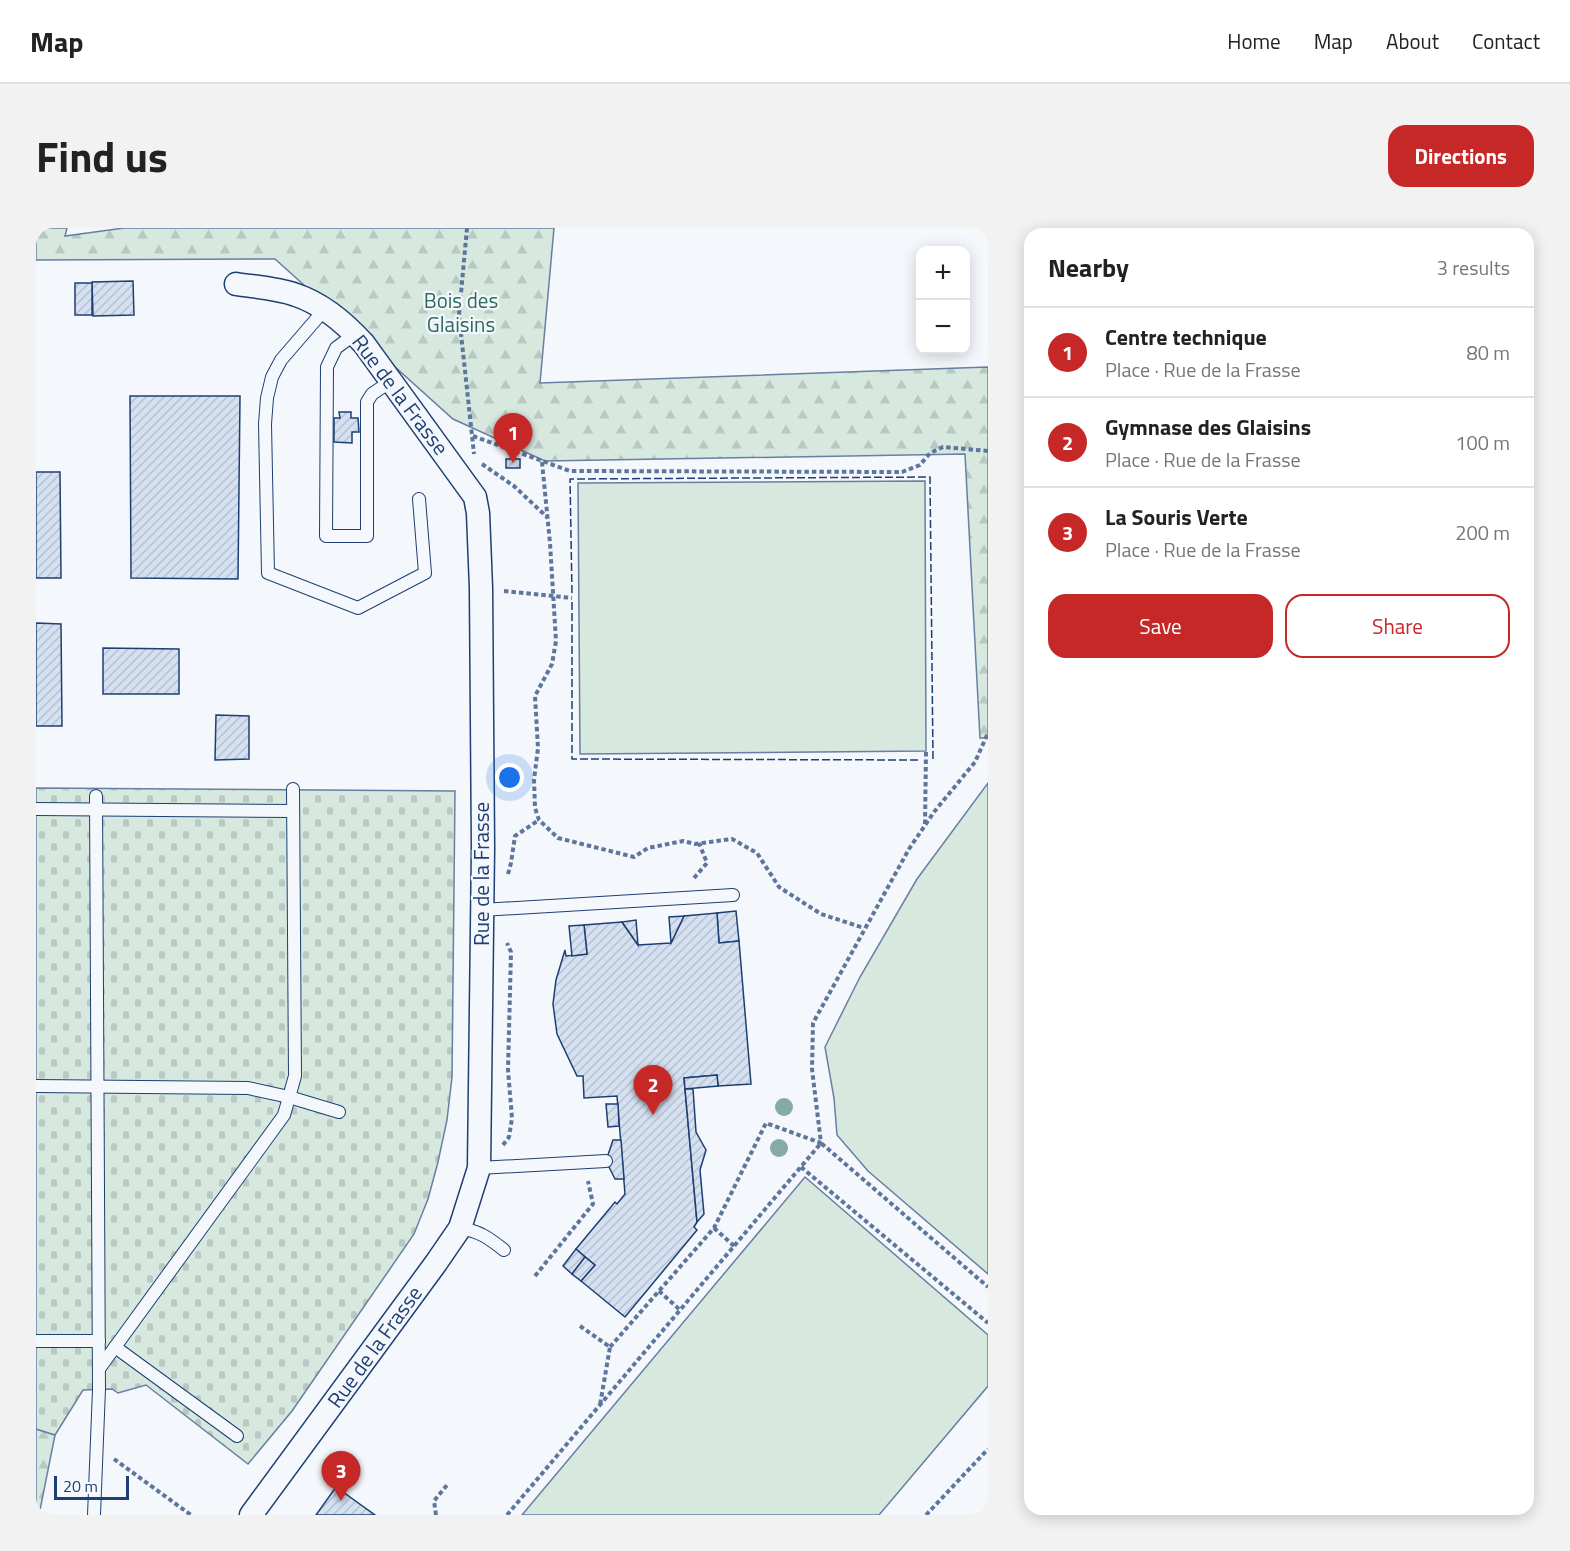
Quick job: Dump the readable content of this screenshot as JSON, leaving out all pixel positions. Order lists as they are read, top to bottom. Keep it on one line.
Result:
{"streets":{"street":["Rue de la Frasse"]},"parks":["Bois des Glaisins"],"scale_bar":"20 m","page":{"header":"Map","nav":["Home","Map","About","Contact"],"title":"Find us","buttons":["Directions",["Save","Share"]],"heading":["Nearby","3 results"],"map_buttons":["+","−"],"list":[{"mark":"1","name":"Centre technique","note":"Place · Rue de la Frasse","value":"80 m"},{"mark":"2","name":"Gymnase des Glaisins","note":"Place · Rue de la Frasse","value":"100 m"},{"mark":"3","name":"La Souris Verte","note":"Place · Rue de la Frasse","value":"200 m"}],"pins":["1","2","3"],"scale":"20 m"}}
